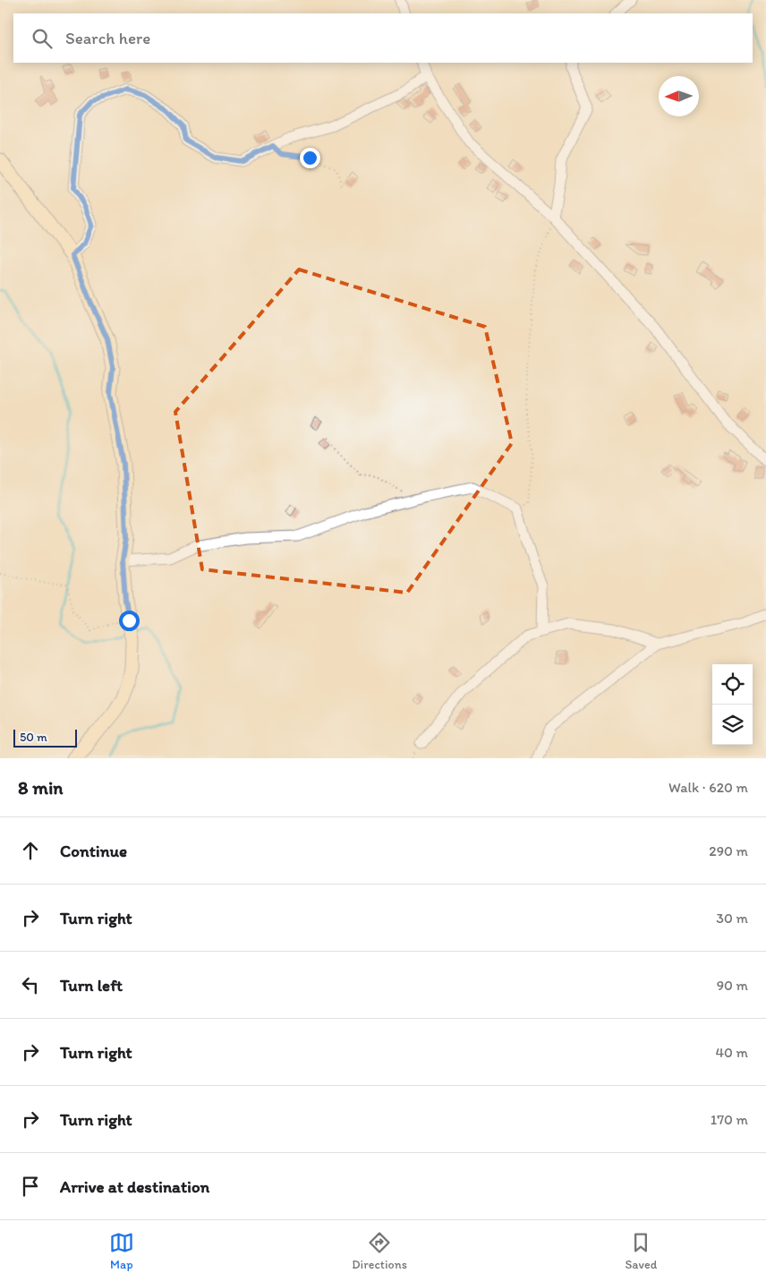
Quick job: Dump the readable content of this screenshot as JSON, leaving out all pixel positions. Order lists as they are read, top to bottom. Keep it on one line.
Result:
{"scale_bar":"50 m","north":"left","page":{"search":"Search here","scale":"50 m","heading":["8 min","Walk · 620 m"],"list":[["Continue","290 m"],["Turn right","30 m"],["Turn left","90 m"],["Turn right","40 m"],["Turn right","170 m"],"Arrive at destination"],"nav":["Map","Directions","Saved"]}}
